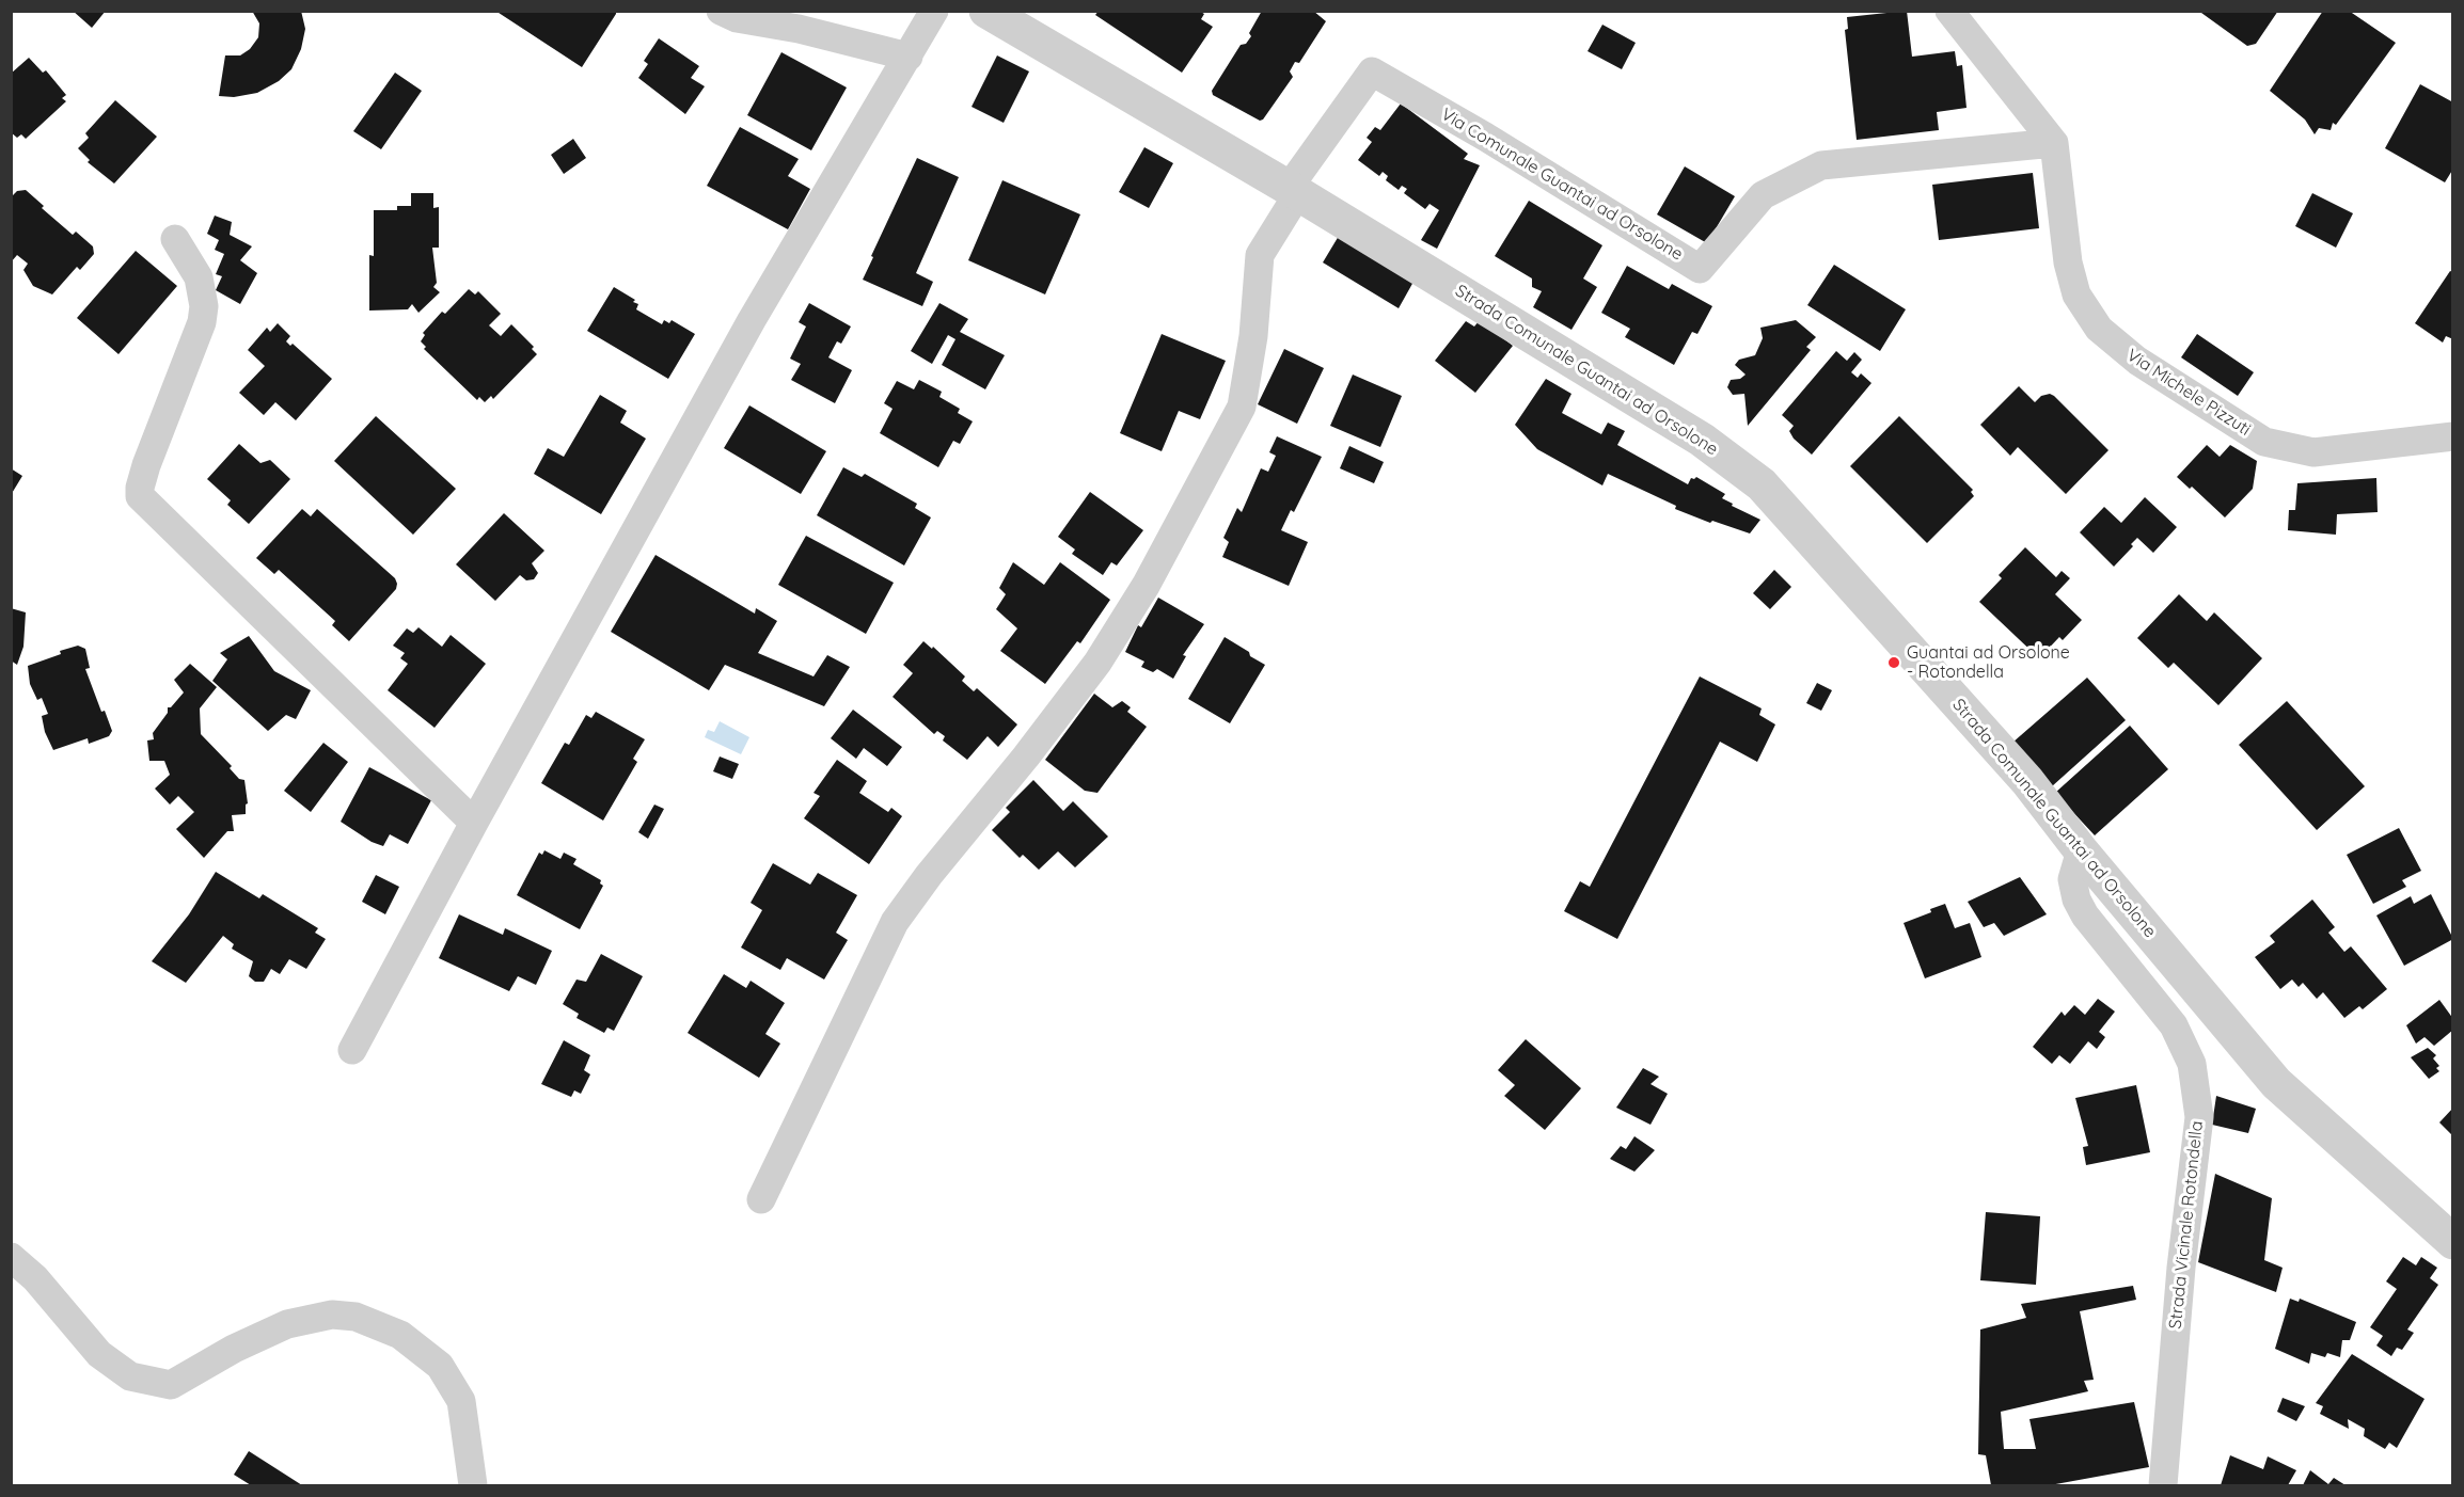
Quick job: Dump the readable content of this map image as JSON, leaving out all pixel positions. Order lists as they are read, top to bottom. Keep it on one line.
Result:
{"streets":{"street":["Via Comunale Guantai ad Orsolone","Strada Comunale Guantai ad Orsolone","Via Michele Pizzuti","Strada Vicinale Rotondella"]},"crossings":[["Via Comunale Guantai ad Orsolone","Strada Comunale Guantai ad Orsolone"],["Via Comunale Guantai ad Orsolone","Via Michele Pizzuti"],["Strada Comunale Guantai ad Orsolone","Strada Vicinale Rotondella"]],"places":["Guantai ad Orsolone - Rotondella"]}
